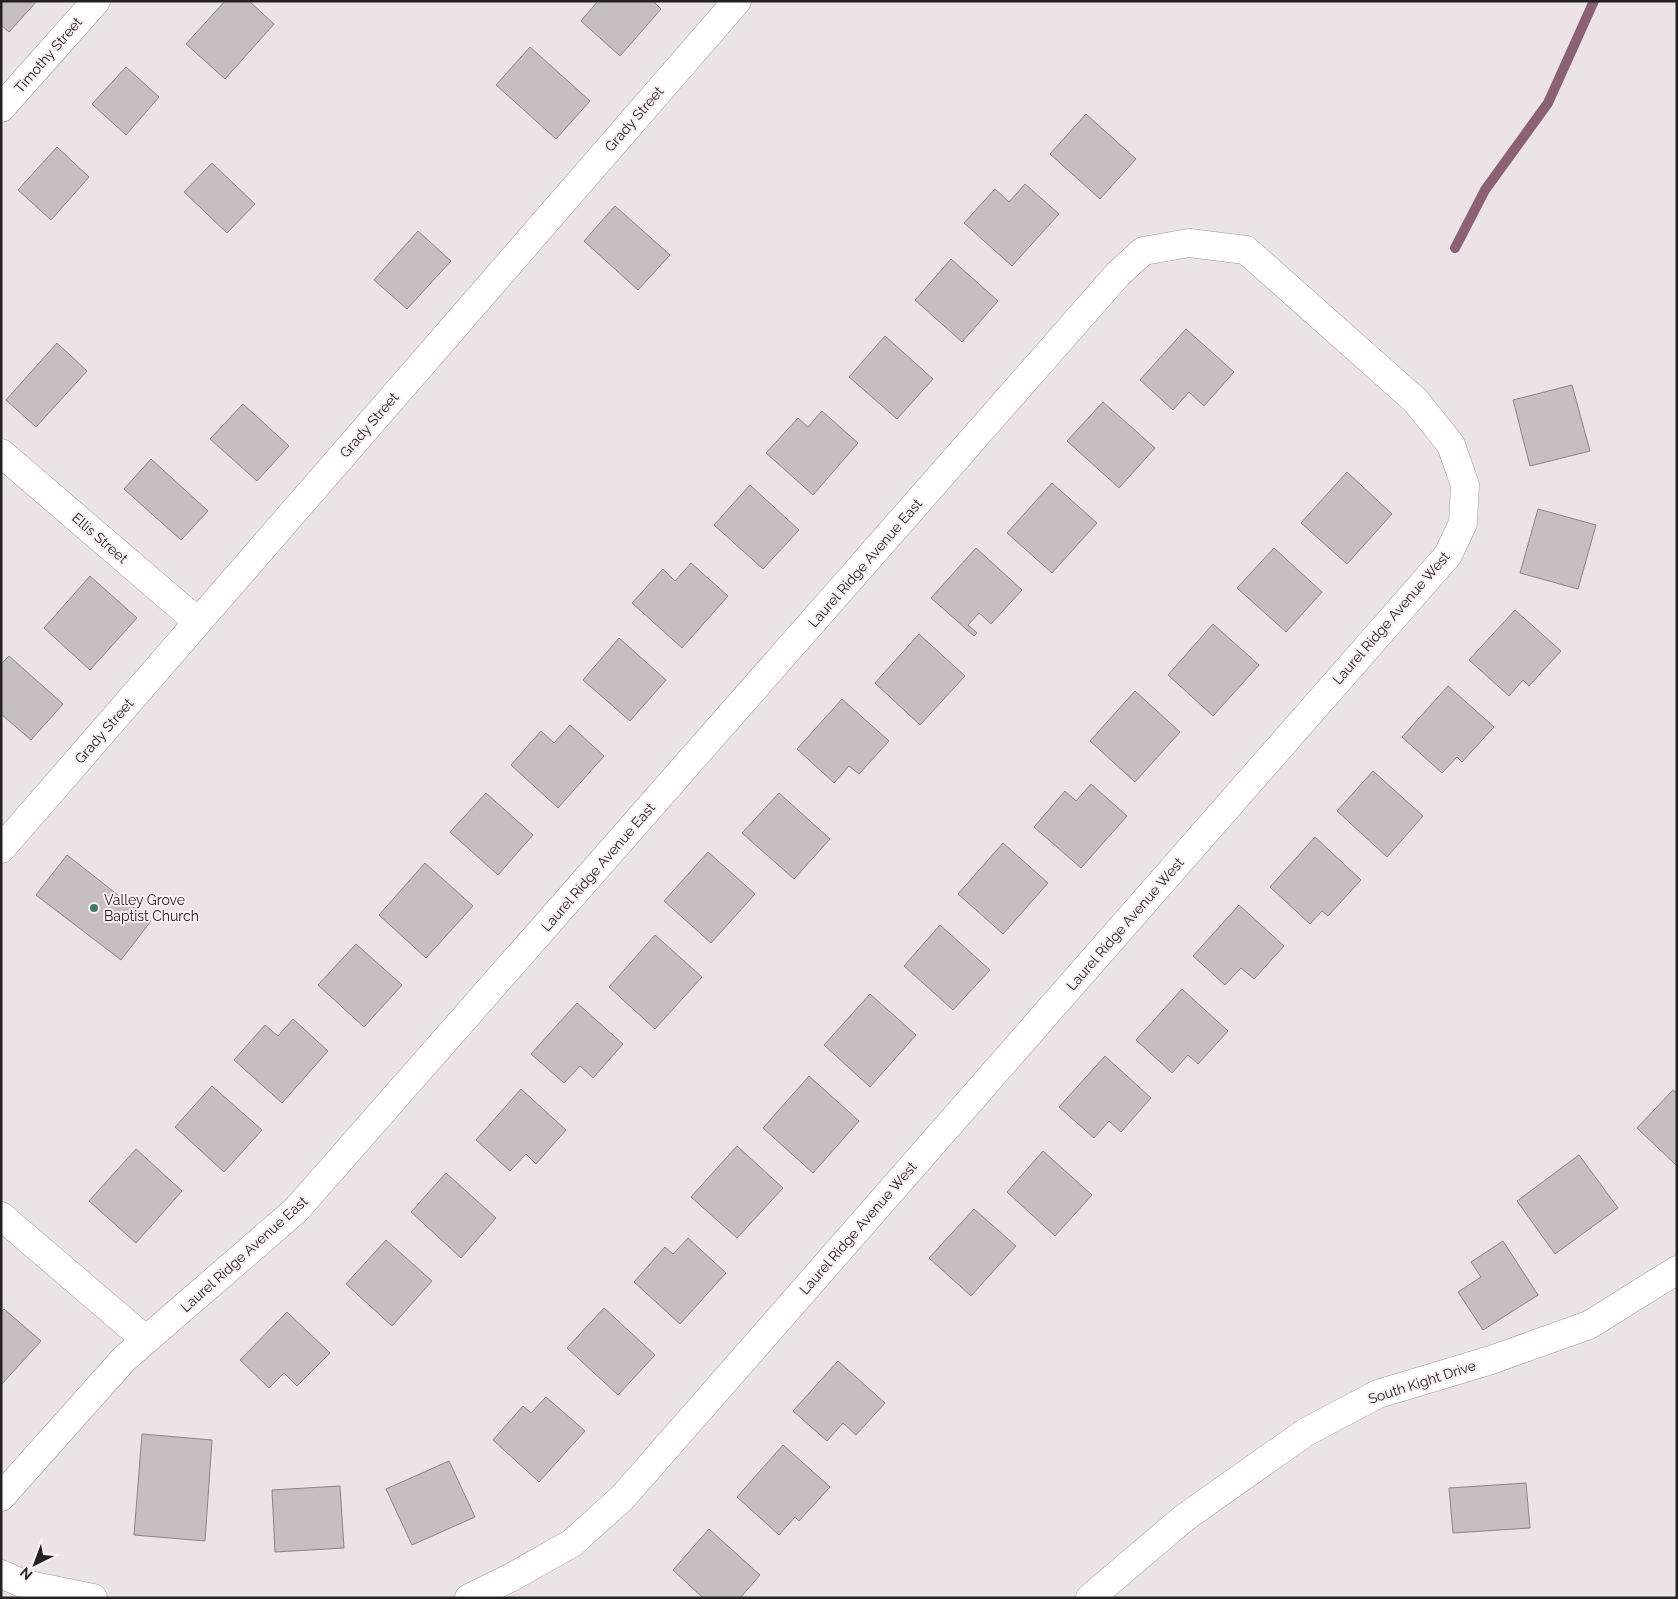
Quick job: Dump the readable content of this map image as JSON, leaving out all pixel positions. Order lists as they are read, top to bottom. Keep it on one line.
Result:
{"streets":{"street":["Timothy Street","Grady Street","Ellis Street","Laurel Ridge Avenue East","Laurel Ridge Avenue West","South Kight Drive"]},"crossings":[["Grady Street","Ellis Street"],["Laurel Ridge Avenue East","Laurel Ridge Avenue West"]],"places":["Valley Grove Baptist Church"],"north":"bottom left"}
